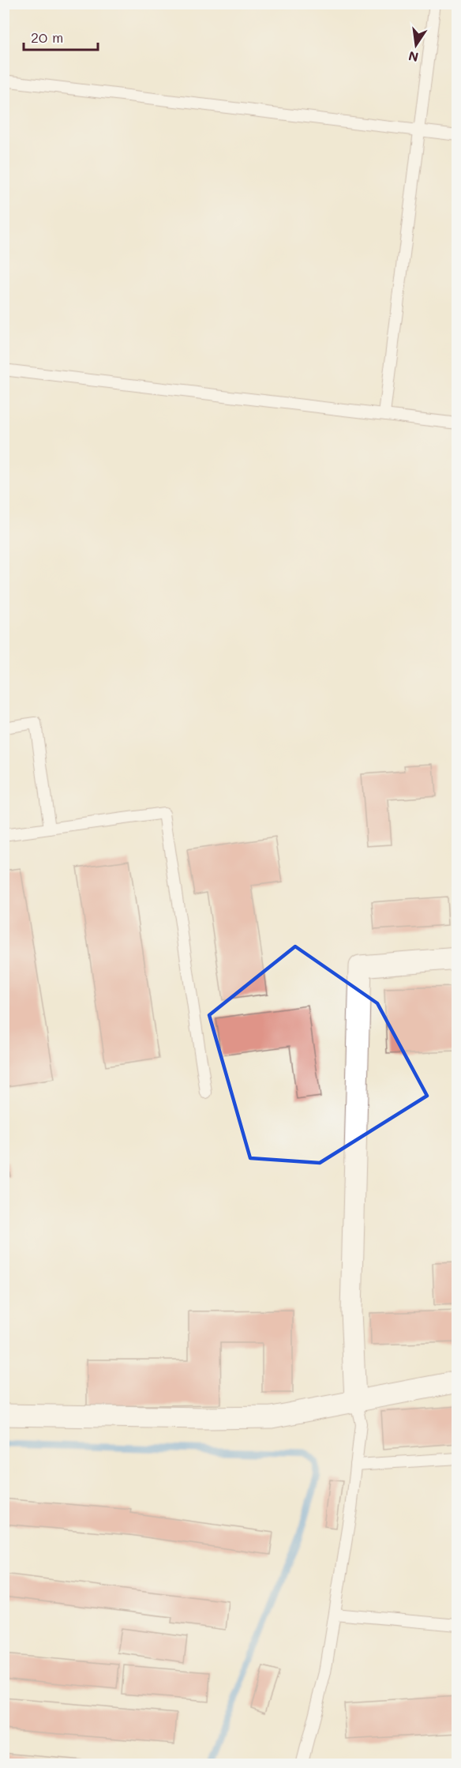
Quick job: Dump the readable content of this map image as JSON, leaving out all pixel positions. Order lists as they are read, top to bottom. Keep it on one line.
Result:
{"scale_bar":"20 m","north":"bottom"}
